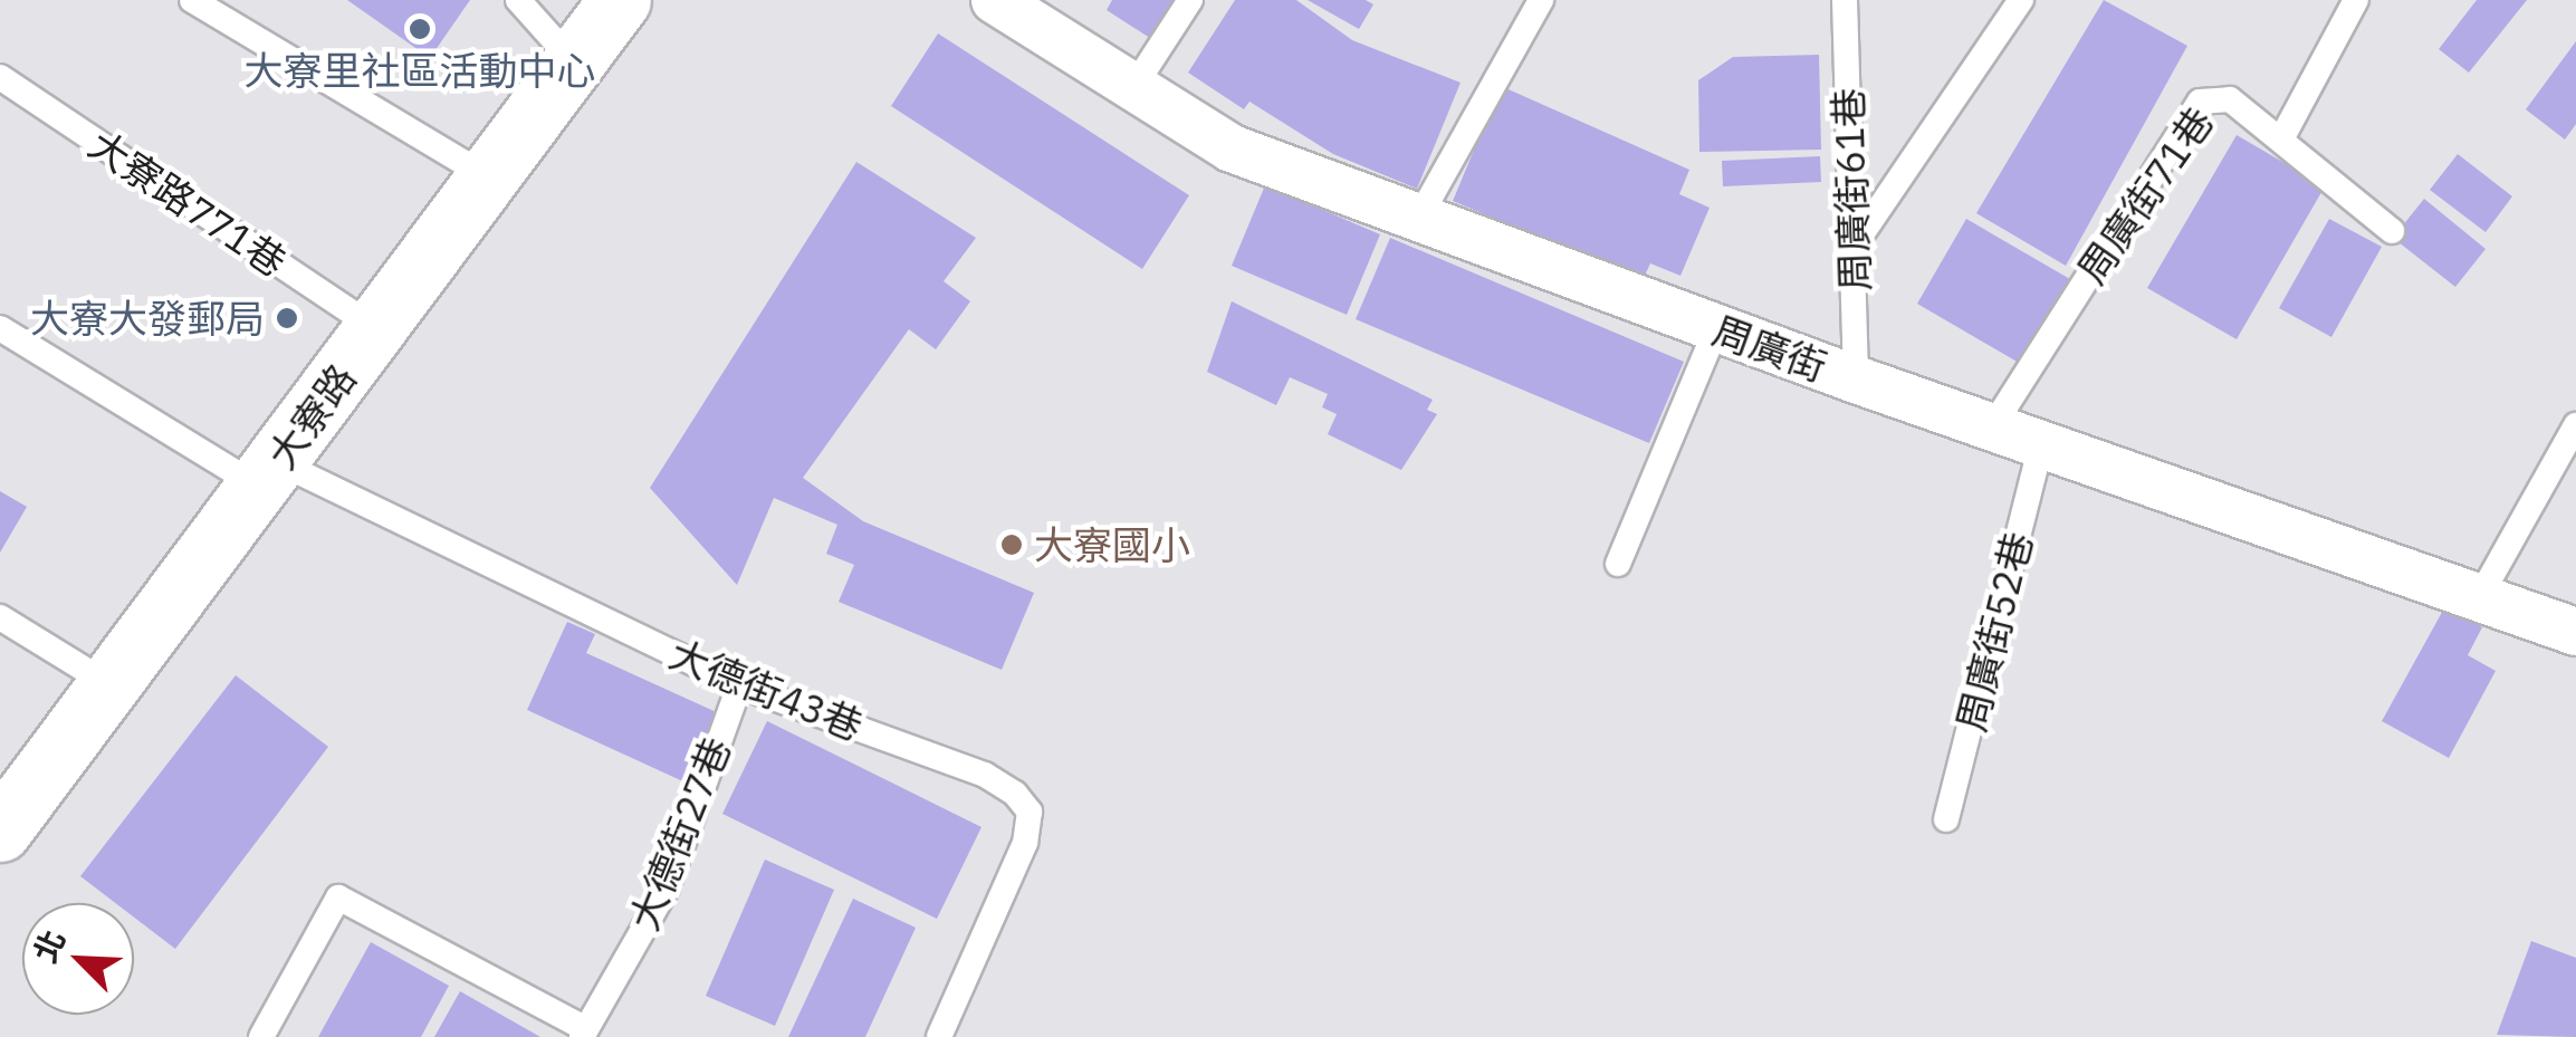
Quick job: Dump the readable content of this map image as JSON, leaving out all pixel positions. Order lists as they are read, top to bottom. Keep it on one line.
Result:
{"streets":{"street":["周廣街","大寮路"],"lane":["周廣街61巷","周廣街71巷","大寮路771巷","周廣街52巷","大德街43巷","大德街27巷"]},"crossings":[["周廣街61巷","周廣街"],["周廣街71巷","周廣街"],["大寮路771巷","大寮路"],["周廣街","周廣街52巷"],["大寮路","大德街43巷"],["大德街43巷","大德街27巷"]],"places":["大寮里社區活動中心","大寮大發郵局","大寮國小"],"north":"top left"}
